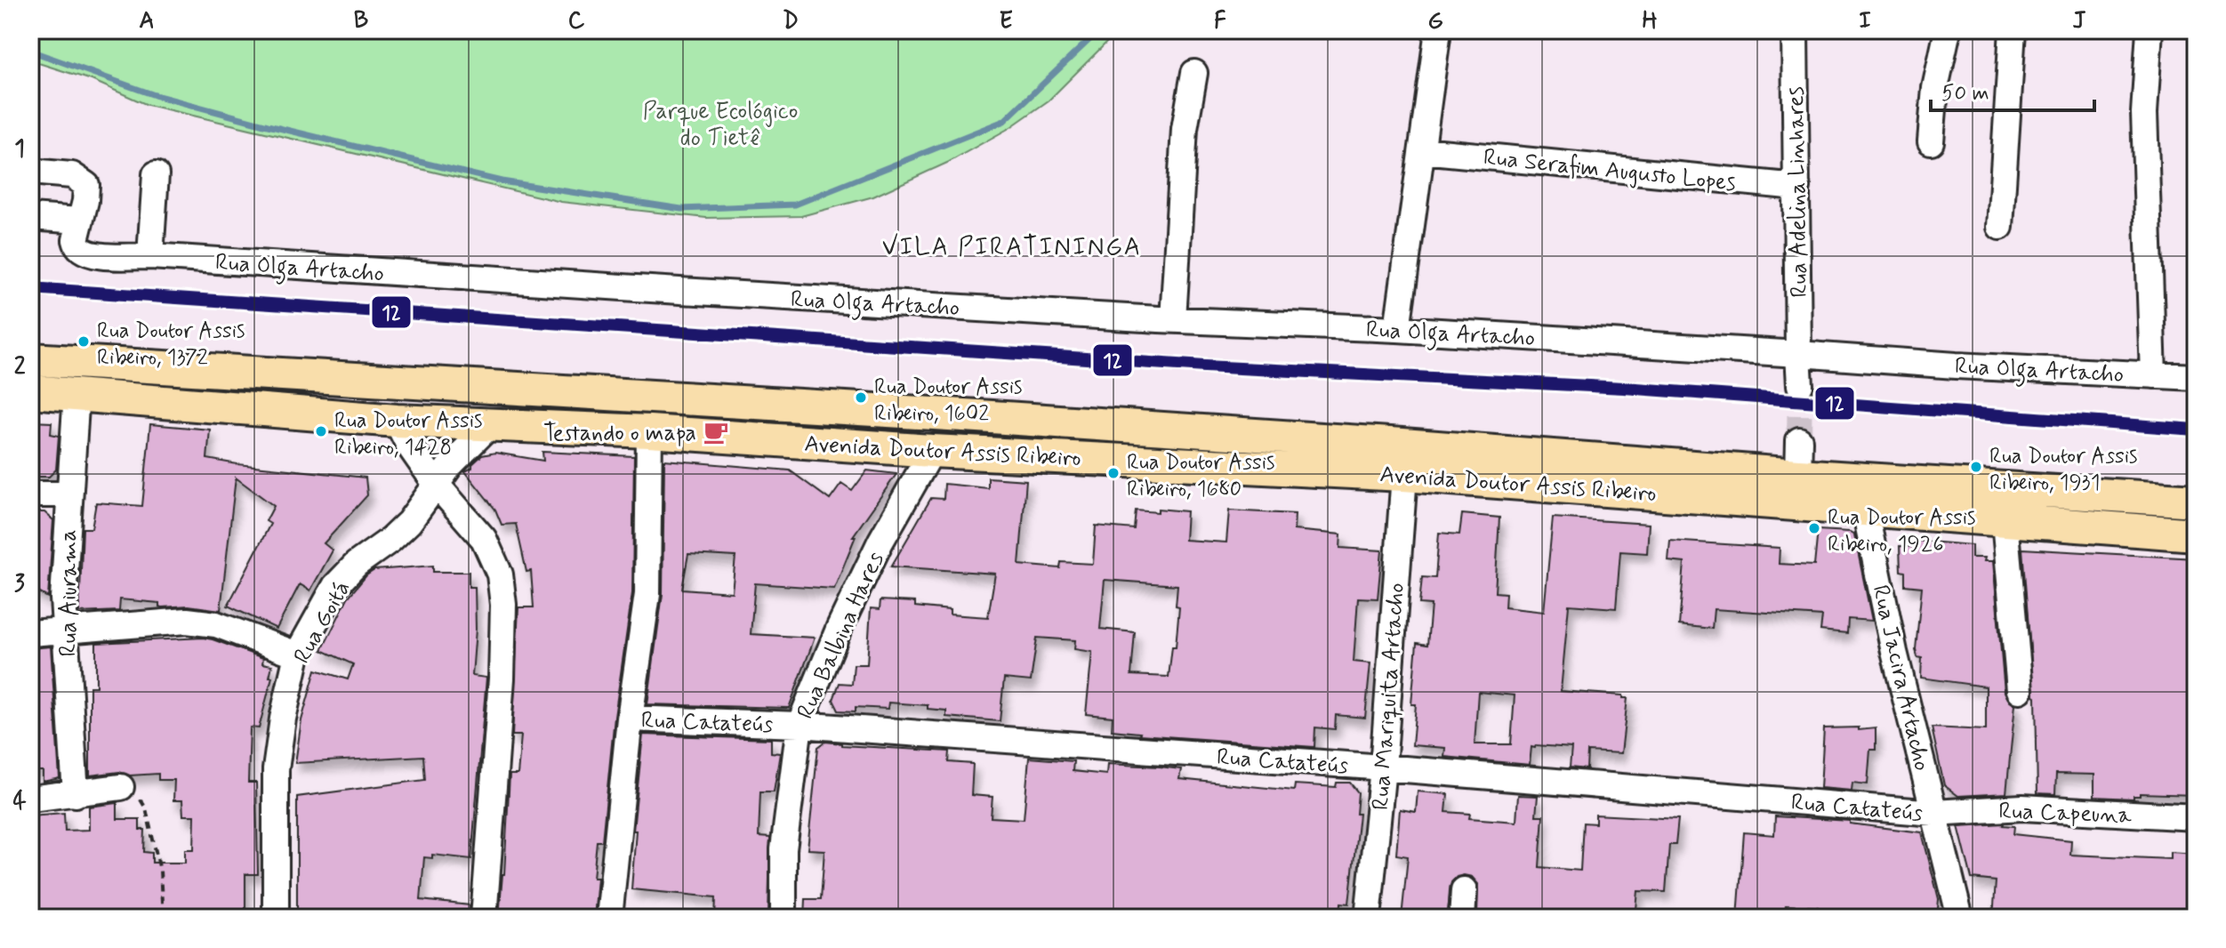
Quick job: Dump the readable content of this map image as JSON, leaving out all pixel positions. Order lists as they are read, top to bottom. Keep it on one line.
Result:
{"streets":{"main road":["Avenida Doutor Assis Ribeiro"],"street":["Rua Serafim Augusto Lopes","Rua Adelina Linhares","Rua Olga Artacho","Rua Aiurama","Rua Goitá","Rua Balbina Hares","Rua Jacira Artacho","Rua Mariquita Artacho","Rua Catateús","Rua Capeuna"]},"crossings":[["Rua Serafim Augusto Lopes","Rua Adelina Linhares"],["Rua Adelina Linhares","Rua Olga Artacho"],["Avenida Doutor Assis Ribeiro","Rua Aiurama"],["Avenida Doutor Assis Ribeiro","Rua Goitá"],["Avenida Doutor Assis Ribeiro","Rua Balbina Hares"],["Avenida Doutor Assis Ribeiro","Rua Jacira Artacho"],["Avenida Doutor Assis Ribeiro","Rua Mariquita Artacho"],["Rua Balbina Hares","Rua Catateús"],["Rua Jacira Artacho","Rua Catateús"],["Rua Jacira Artacho","Rua Capeuna"],["Rua Mariquita Artacho","Rua Catateús"],["Rua Catateús","Rua Capeuna"]],"districts":["VILA PIRATININGA"],"parks":["Parque Ecológico do Tietê"],"places":{"other":["Rua Doutor Assis Ribeiro, 1372","Rua Doutor Assis Ribeiro, 1602","Rua Doutor Assis Ribeiro, 1428","Rua Doutor Assis Ribeiro, 1931","Rua Doutor Assis Ribeiro, 1680","Rua Doutor Assis Ribeiro, 1926"],"cafe":["Testando o mapa"]},"lines":["transit line 12"],"scale_bar":"50 m","grid":{"columns":["A","B","C","D","E","F","G","H","I","J"],"rows":["1","2","3","4"]}}
